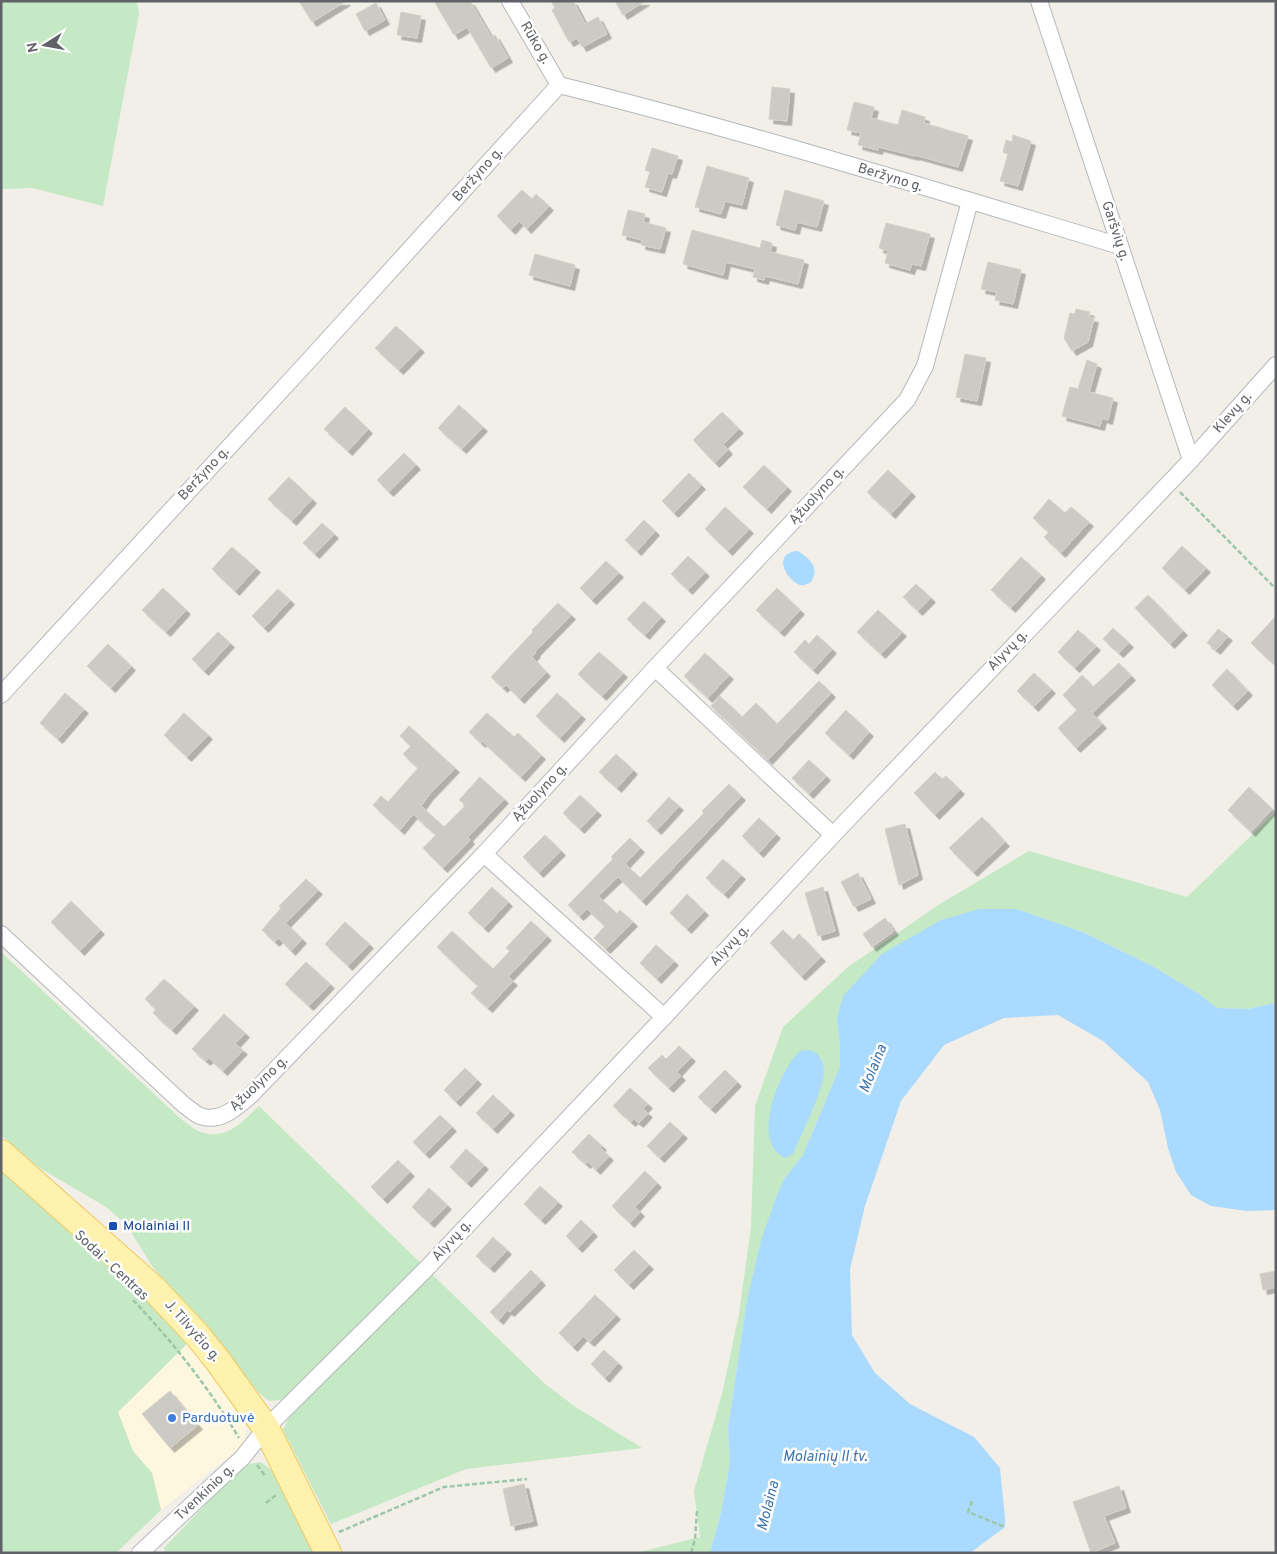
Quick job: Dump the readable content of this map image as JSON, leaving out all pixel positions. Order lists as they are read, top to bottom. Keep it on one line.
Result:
{"streets":{"main road":["J. Tilvyčio g."],"street":["Rūko g.","Beržyno g.","Garšvių g.","Klevų g.","Ąžuolyno g.","Alyvų g.","Tvenkinio g."],"path":["Sodai - Centras"]},"crossings":[["Rūko g.","Beržyno g."],["Beržyno g.","Garšvių g."],["Beržyno g.","Ąžuolyno g."],["Garšvių g.","Klevų g."],["Garšvių g.","Alyvų g."],["Klevų g.","Alyvų g."],["Alyvų g.","J. Tilvyčio g."],["Alyvų g.","Tvenkinio g."],["Sodai - Centras","Tvenkinio g."],["J. Tilvyčio g.","Tvenkinio g."]],"water":["Molaina","Molainių II tv."],"places":{"transit":["Molainiai II"],"other":["Parduotuvė"]},"north":"left"}
